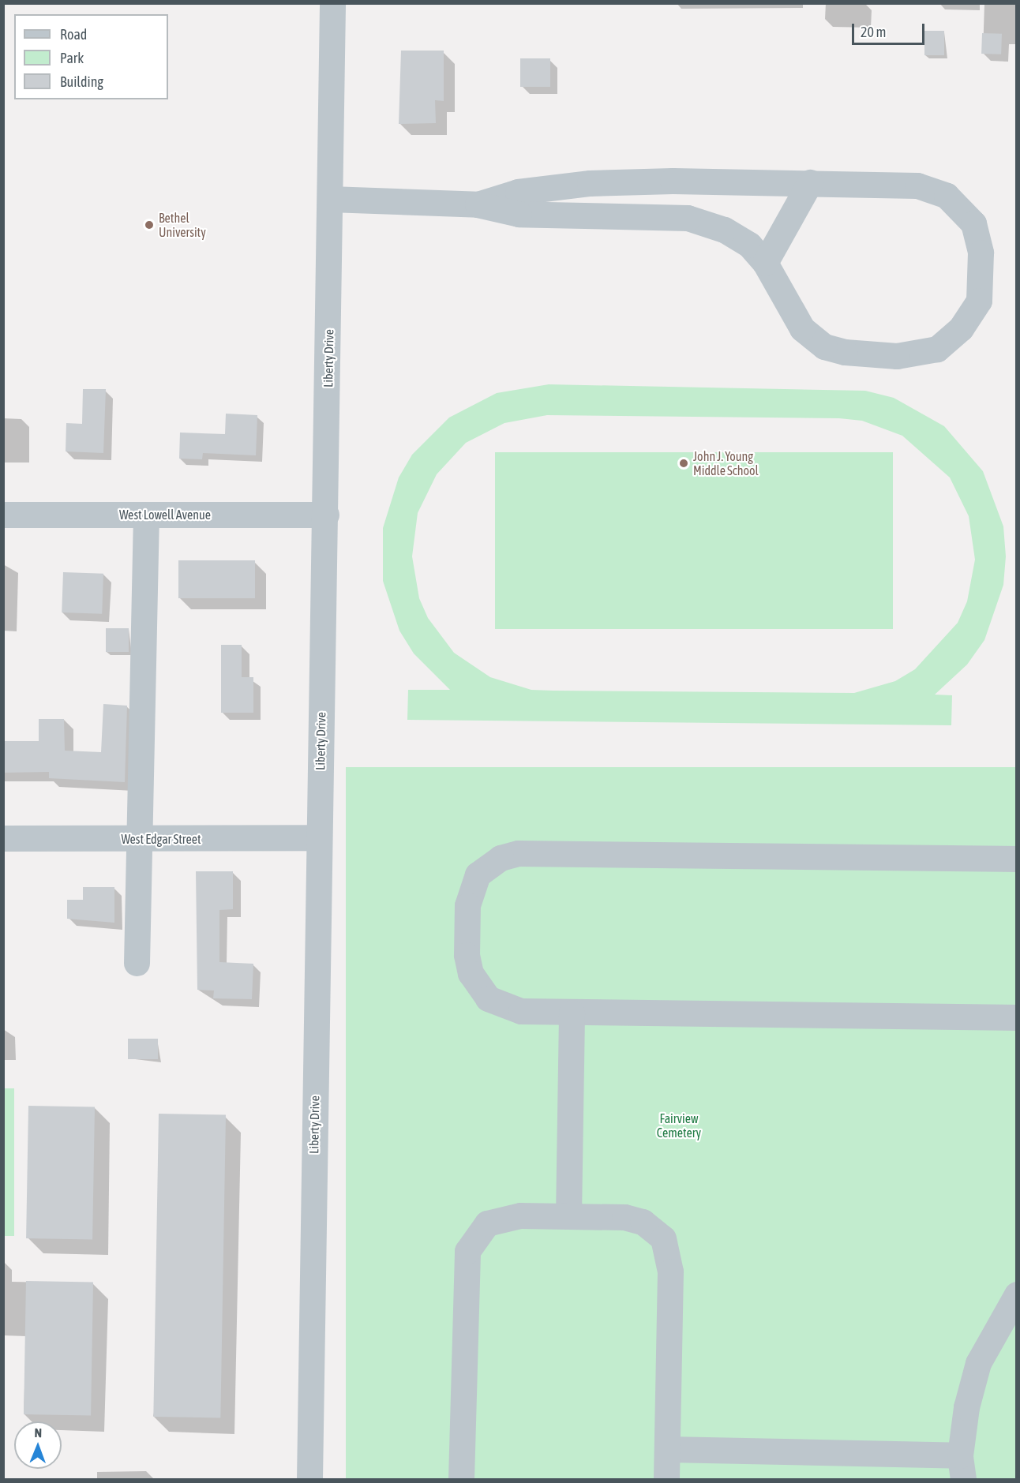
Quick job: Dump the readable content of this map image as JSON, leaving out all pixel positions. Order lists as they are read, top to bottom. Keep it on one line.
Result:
{"streets":{"street":["Liberty Drive","West Lowell Avenue","West Edgar Street"]},"crossings":[["Liberty Drive","West Lowell Avenue"],["Liberty Drive","West Edgar Street"]],"parks":["Fairview Cemetery"],"places":["Bethel University","John J. Young Middle School"],"legend":["Road","Park","Building"],"scale_bar":"20 m","north":"top"}
